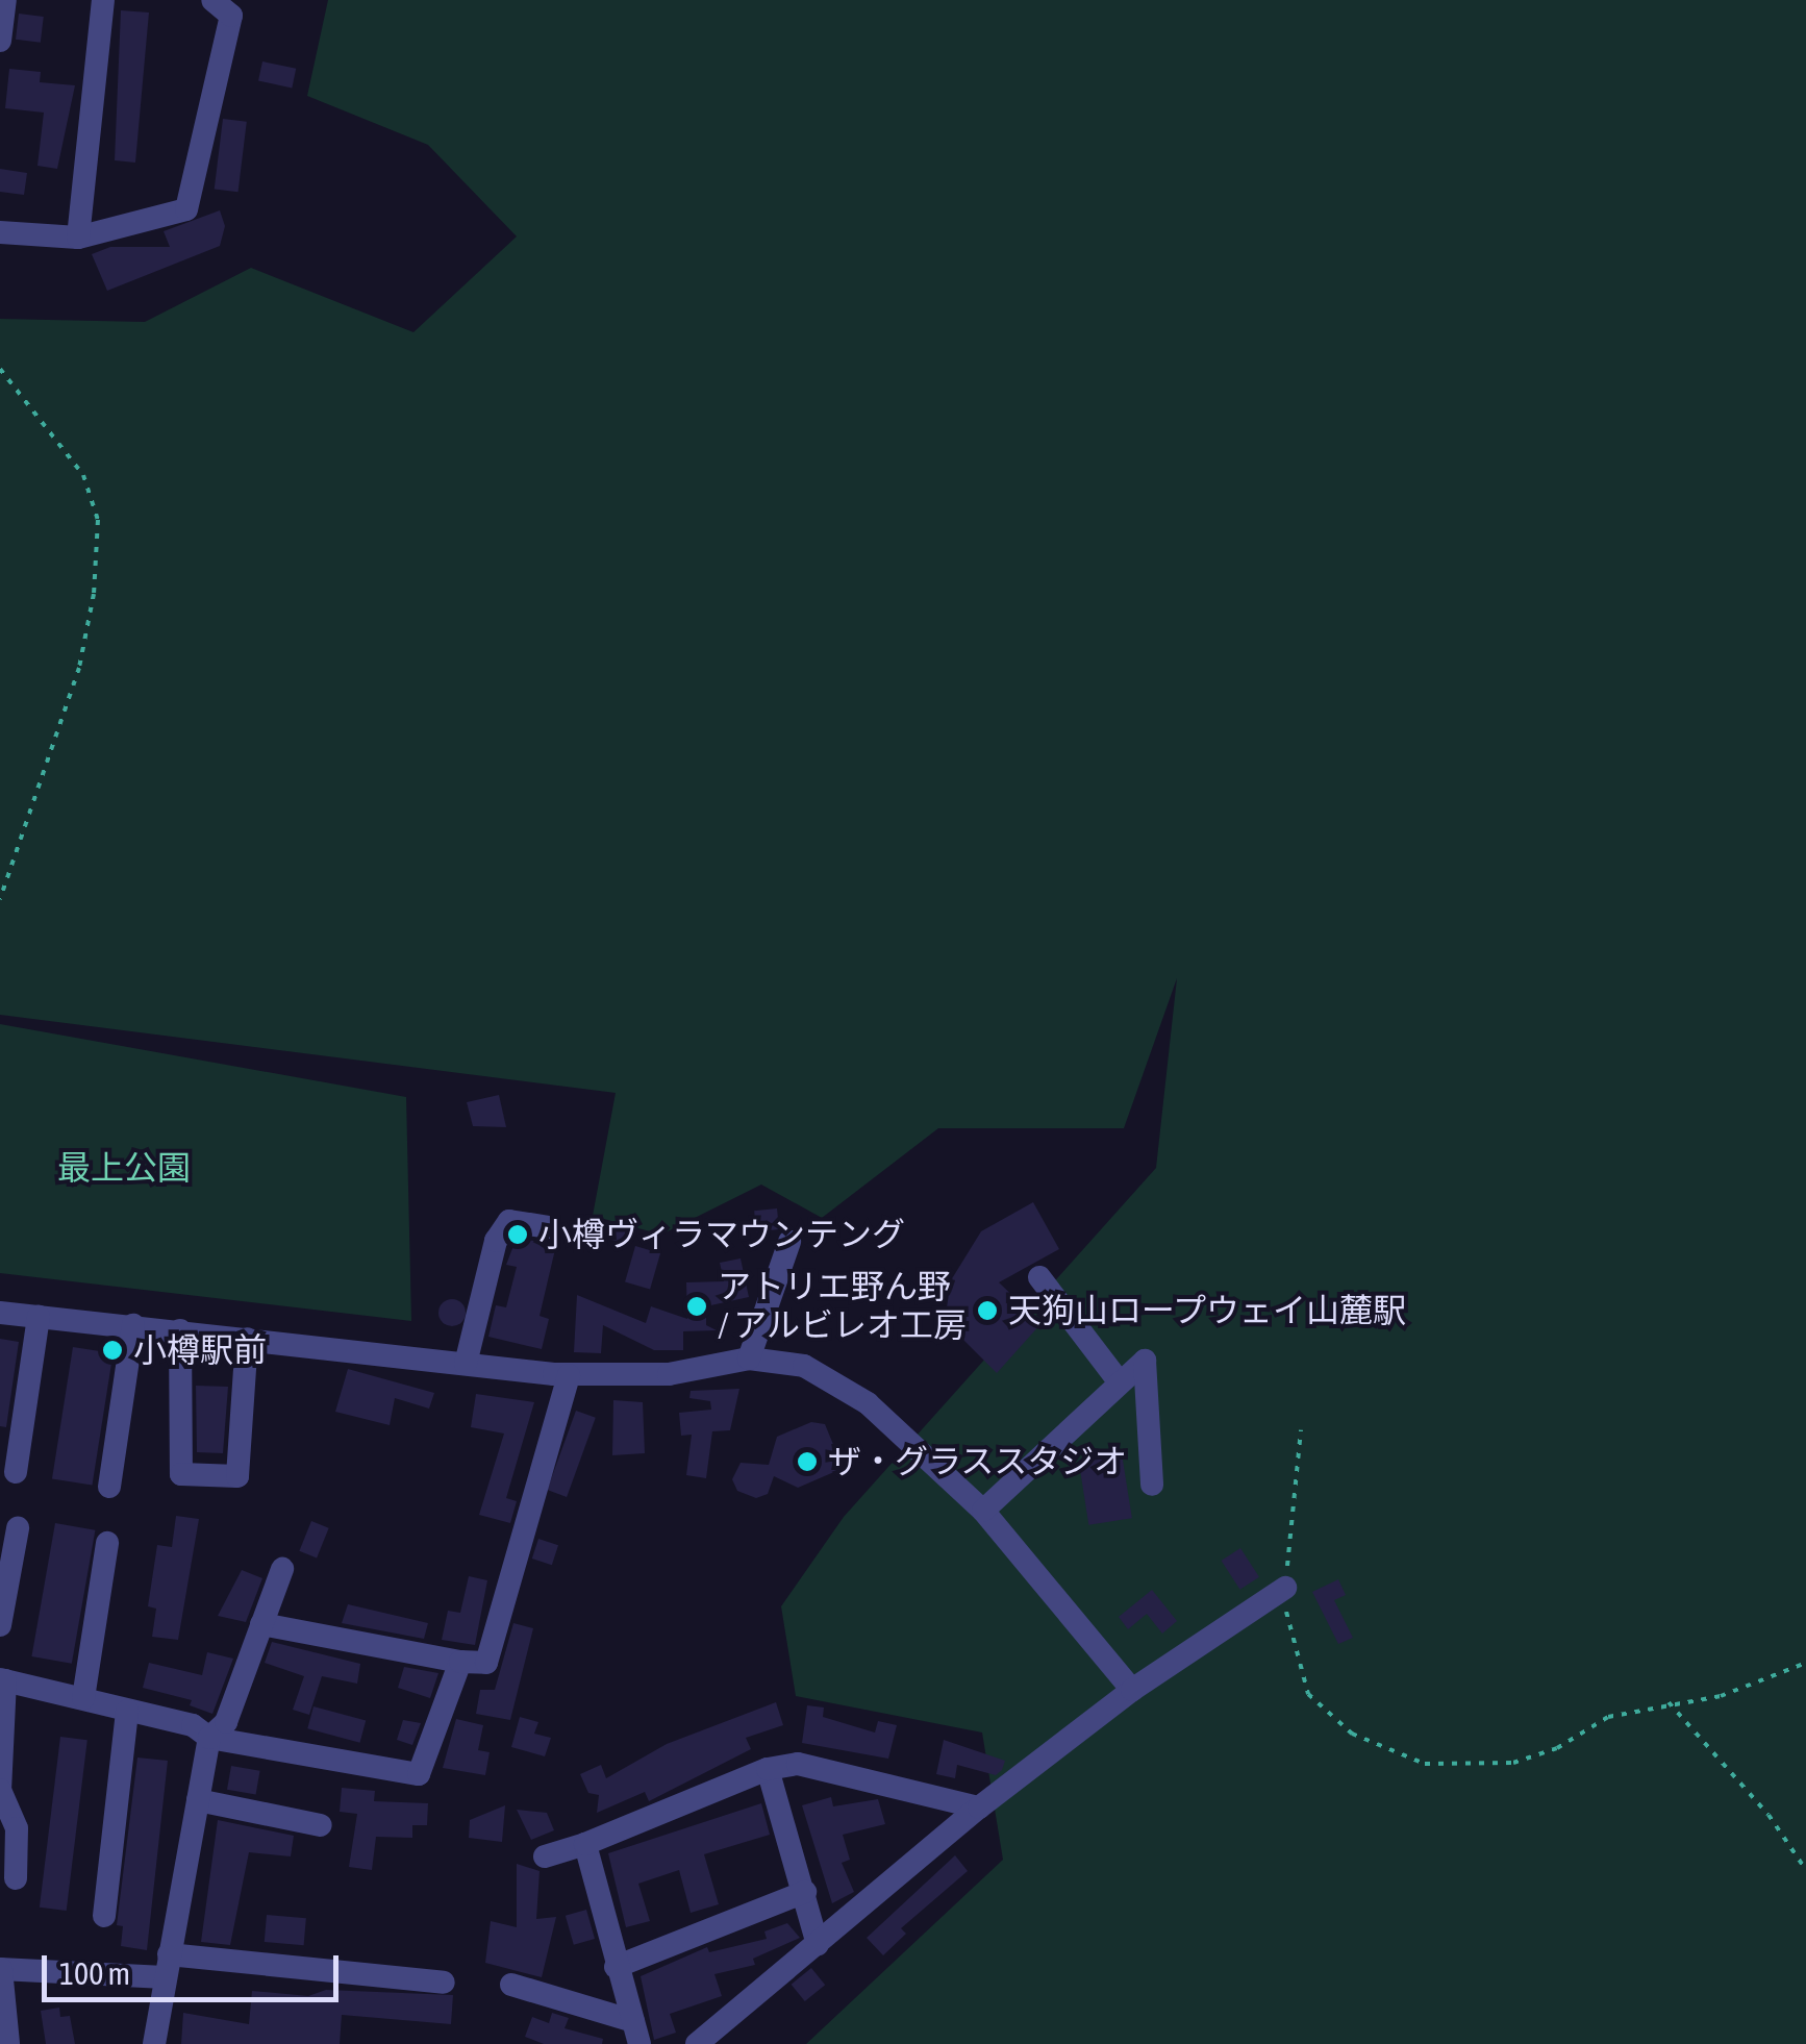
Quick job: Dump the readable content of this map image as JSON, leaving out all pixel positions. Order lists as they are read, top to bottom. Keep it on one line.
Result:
{"parks":["最上公園"],"places":["小樽ヴィラマウンテング","アトリエ野ん野 / アルビレオ工房","天狗山ロープウェイ山麓駅","小樽駅前","ザ・グラススタジオ"],"scale_bar":"100 m"}
